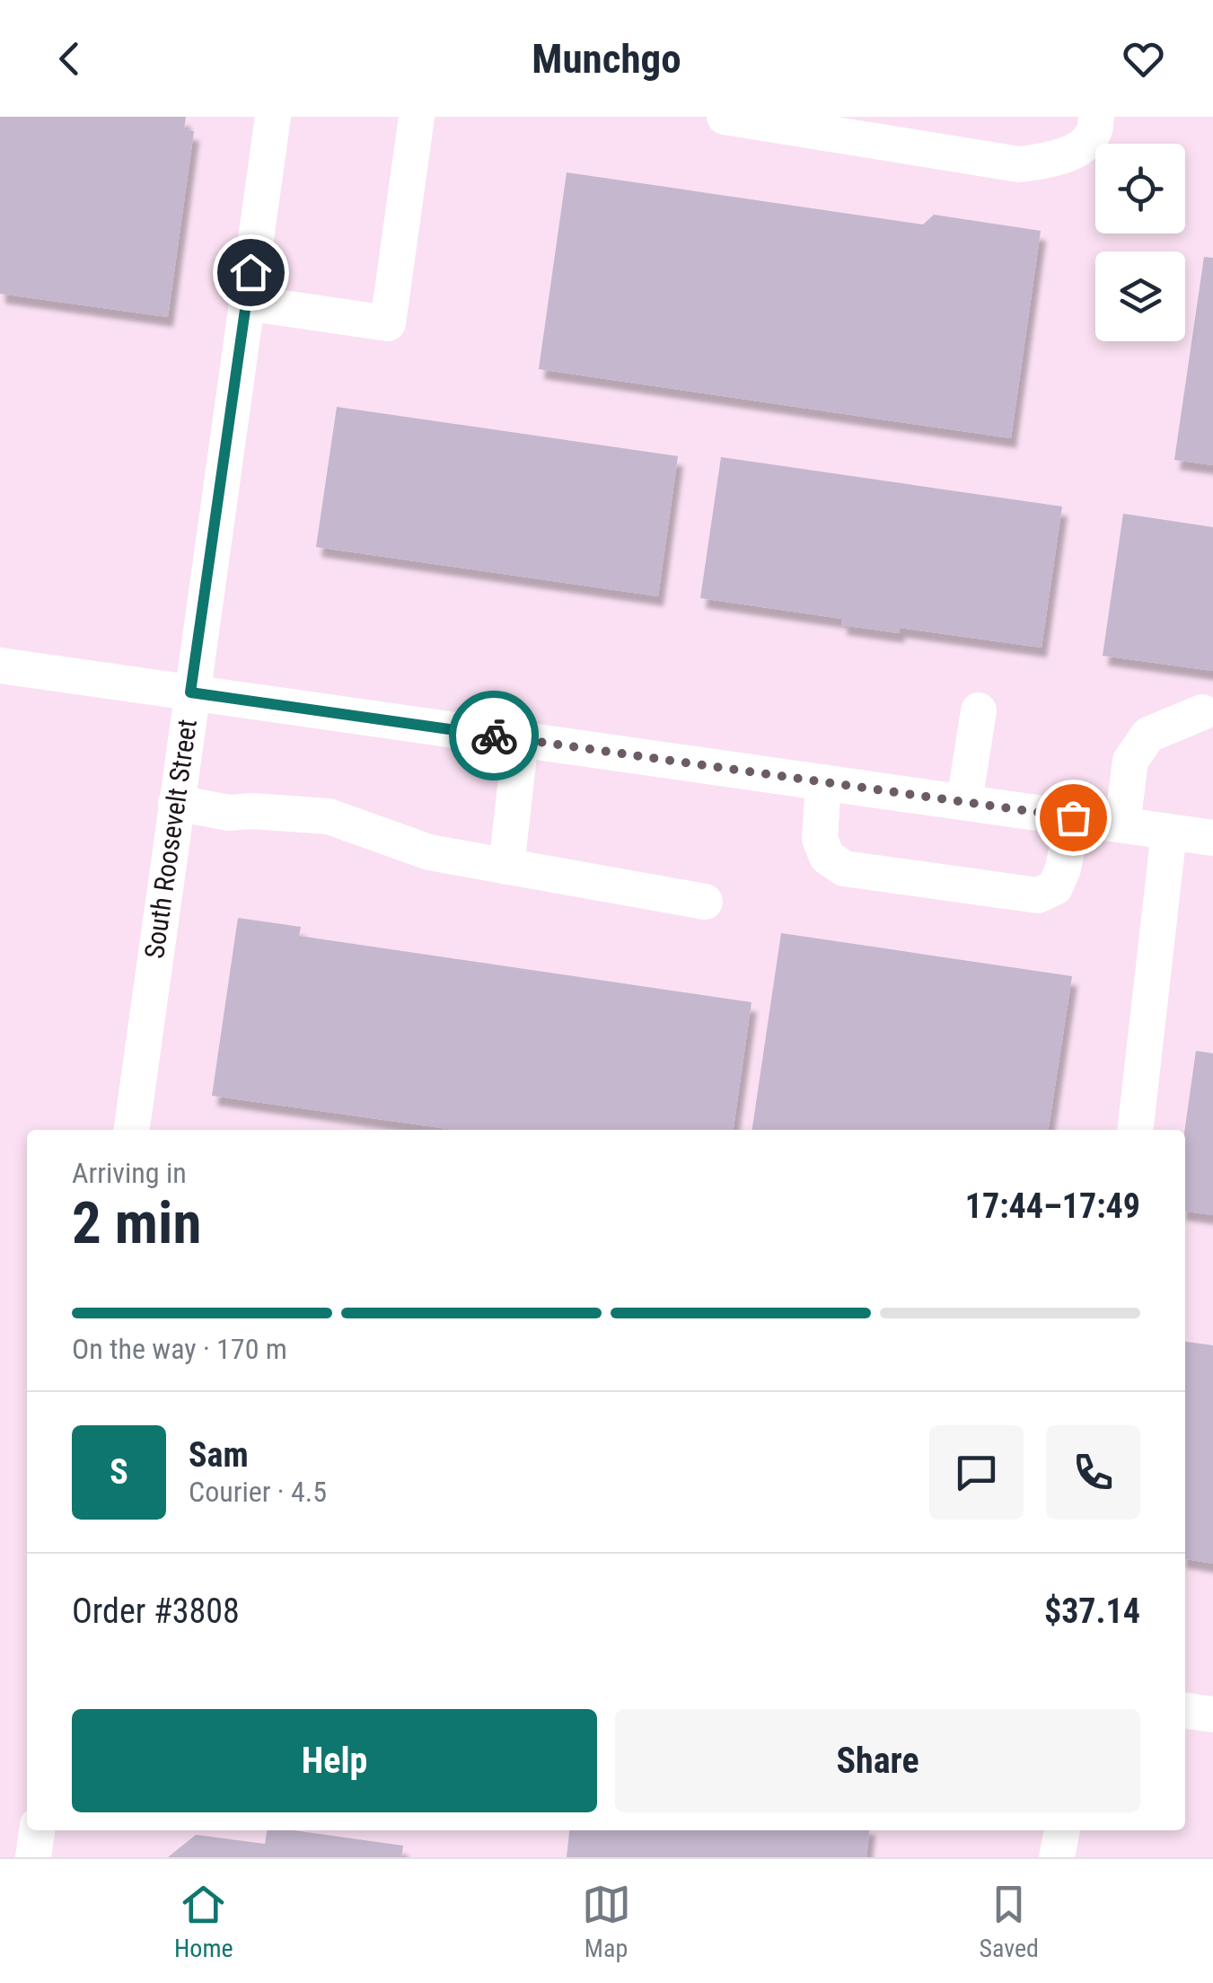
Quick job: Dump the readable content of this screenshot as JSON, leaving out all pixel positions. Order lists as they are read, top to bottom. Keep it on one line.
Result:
{"streets":{"street":["South Roosevelt Street"]},"page":{"header":"Munchgo","heading":["2 min","Arriving in","17:44–17:49"],"panel":["Sam","Courier · 4.5","Order #3808","$37.14"],"bar":"On the way · 170 m","round":"S","buttons":["Help","Share"],"tabs":["Home","Map","Saved"]}}
